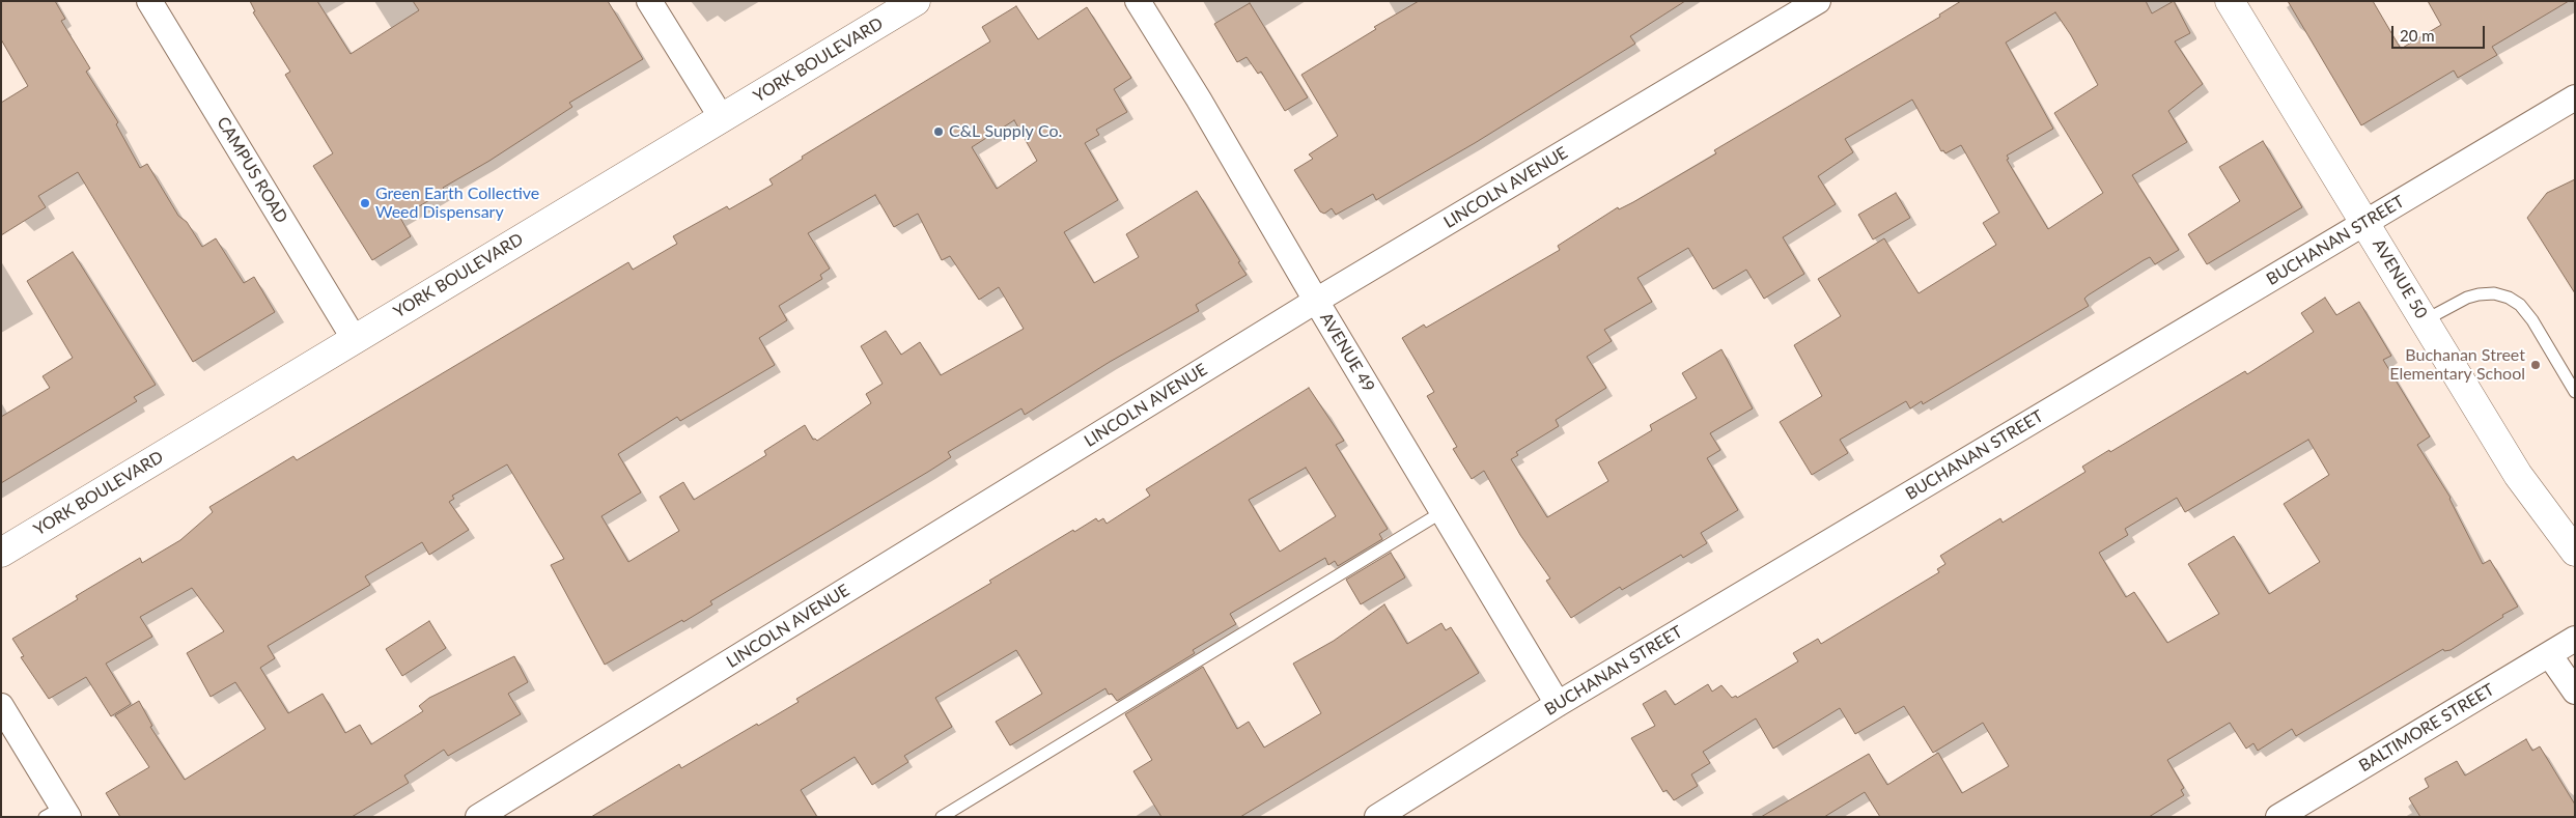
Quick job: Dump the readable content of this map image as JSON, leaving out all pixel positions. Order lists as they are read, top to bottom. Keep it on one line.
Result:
{"streets":{"main road":["YORK BOULEVARD","AVENUE 50"],"street":["CAMPUS ROAD","LINCOLN AVENUE","BUCHANAN STREET","AVENUE 49","BALTIMORE STREET"]},"crossings":[["YORK BOULEVARD","CAMPUS ROAD"],["LINCOLN AVENUE","AVENUE 49"],["BUCHANAN STREET","AVENUE 50"],["BUCHANAN STREET","AVENUE 49"]],"places":["C&L Supply Co.","Green Earth Collective Weed Dispensary","Buchanan Street Elementary School"],"scale_bar":"20 m"}
